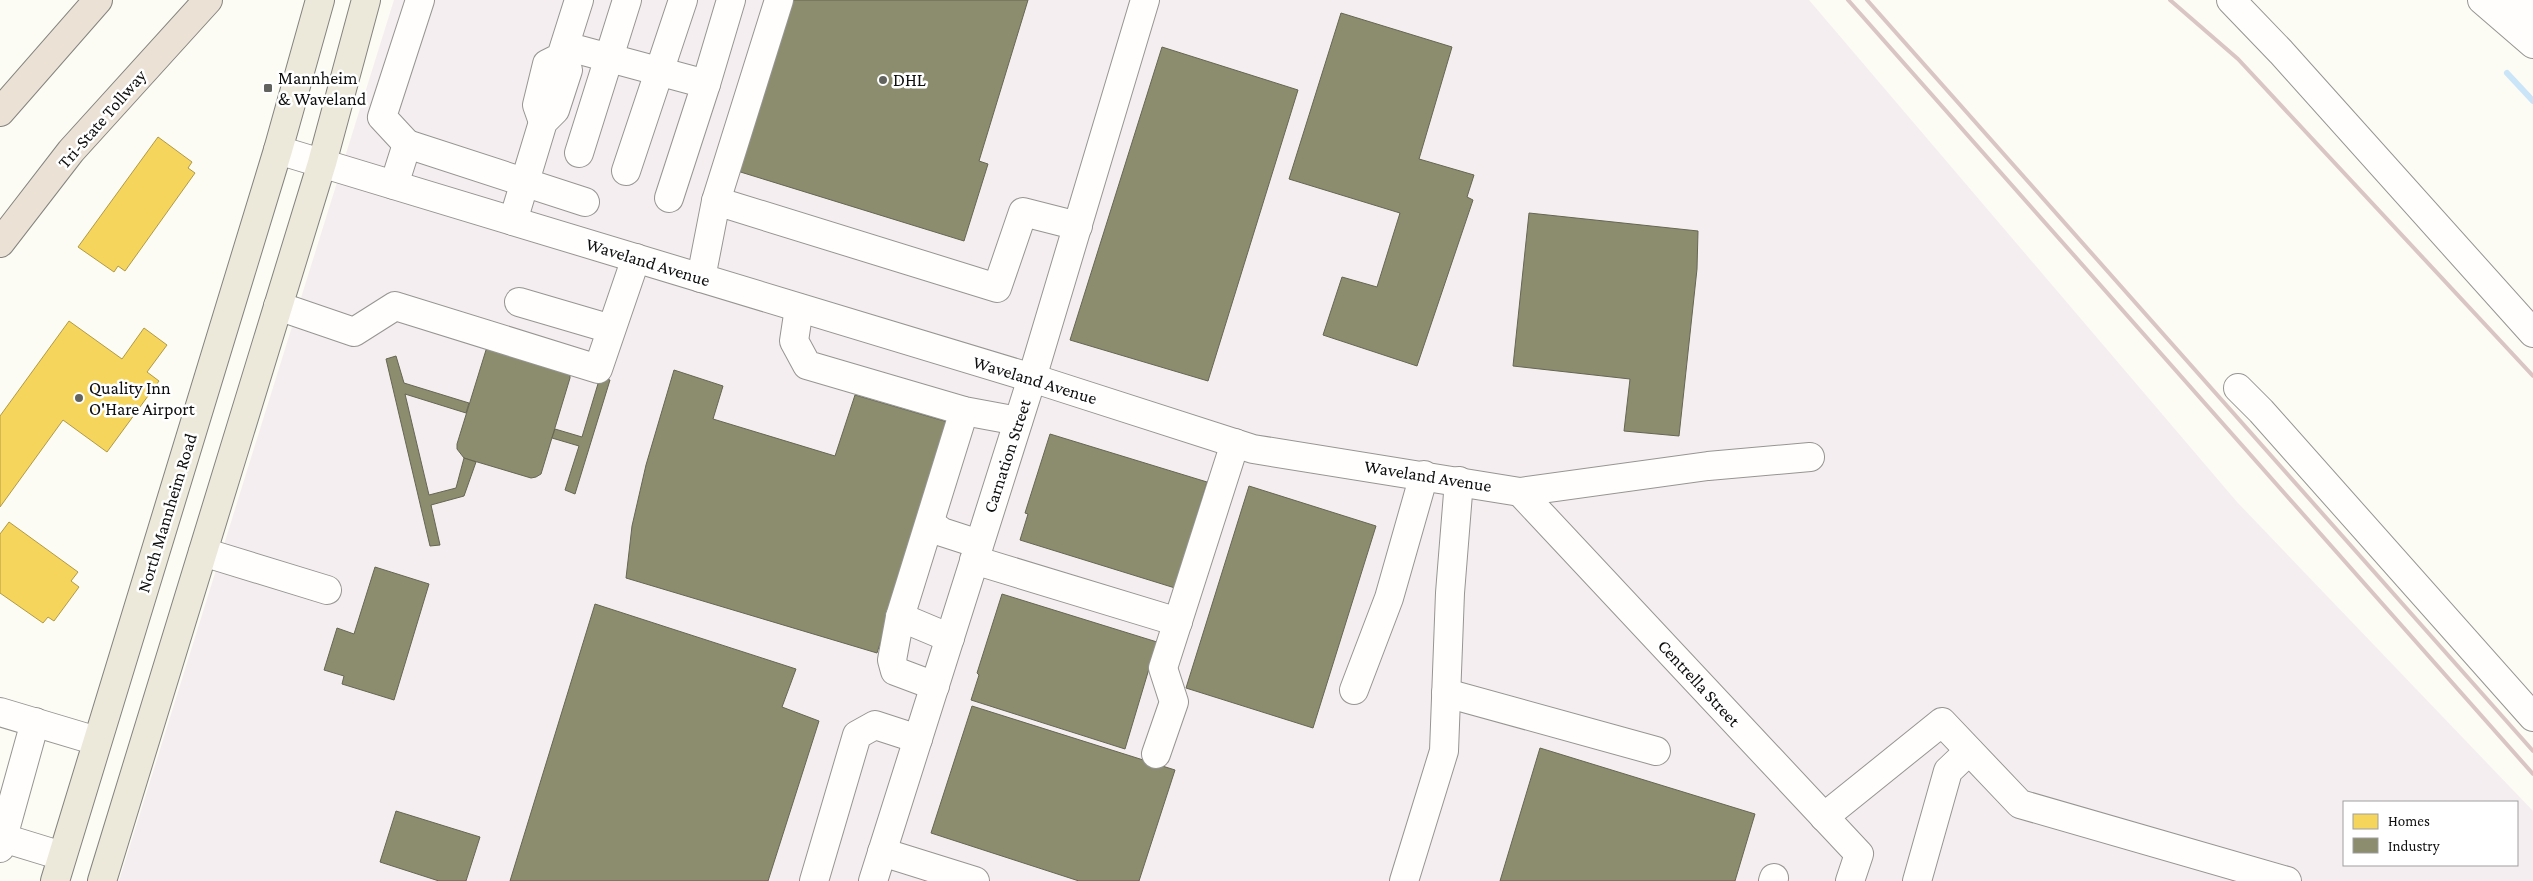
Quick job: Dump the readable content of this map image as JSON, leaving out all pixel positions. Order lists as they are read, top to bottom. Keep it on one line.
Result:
{"streets":{"highway":["Tri-State Tollway"],"main road":["North Mannheim Road"],"street":["Waveland Avenue","Carnation Street","Centrella Street"]},"crossings":[["Waveland Avenue","Carnation Street"],["Waveland Avenue","North Mannheim Road"],["Waveland Avenue","Centrella Street"]],"places":{"other":["DHL","Quality Inn O'Hare Airport"],"transit":["Mannheim & Waveland"]},"legend":["Homes","Industry"]}
